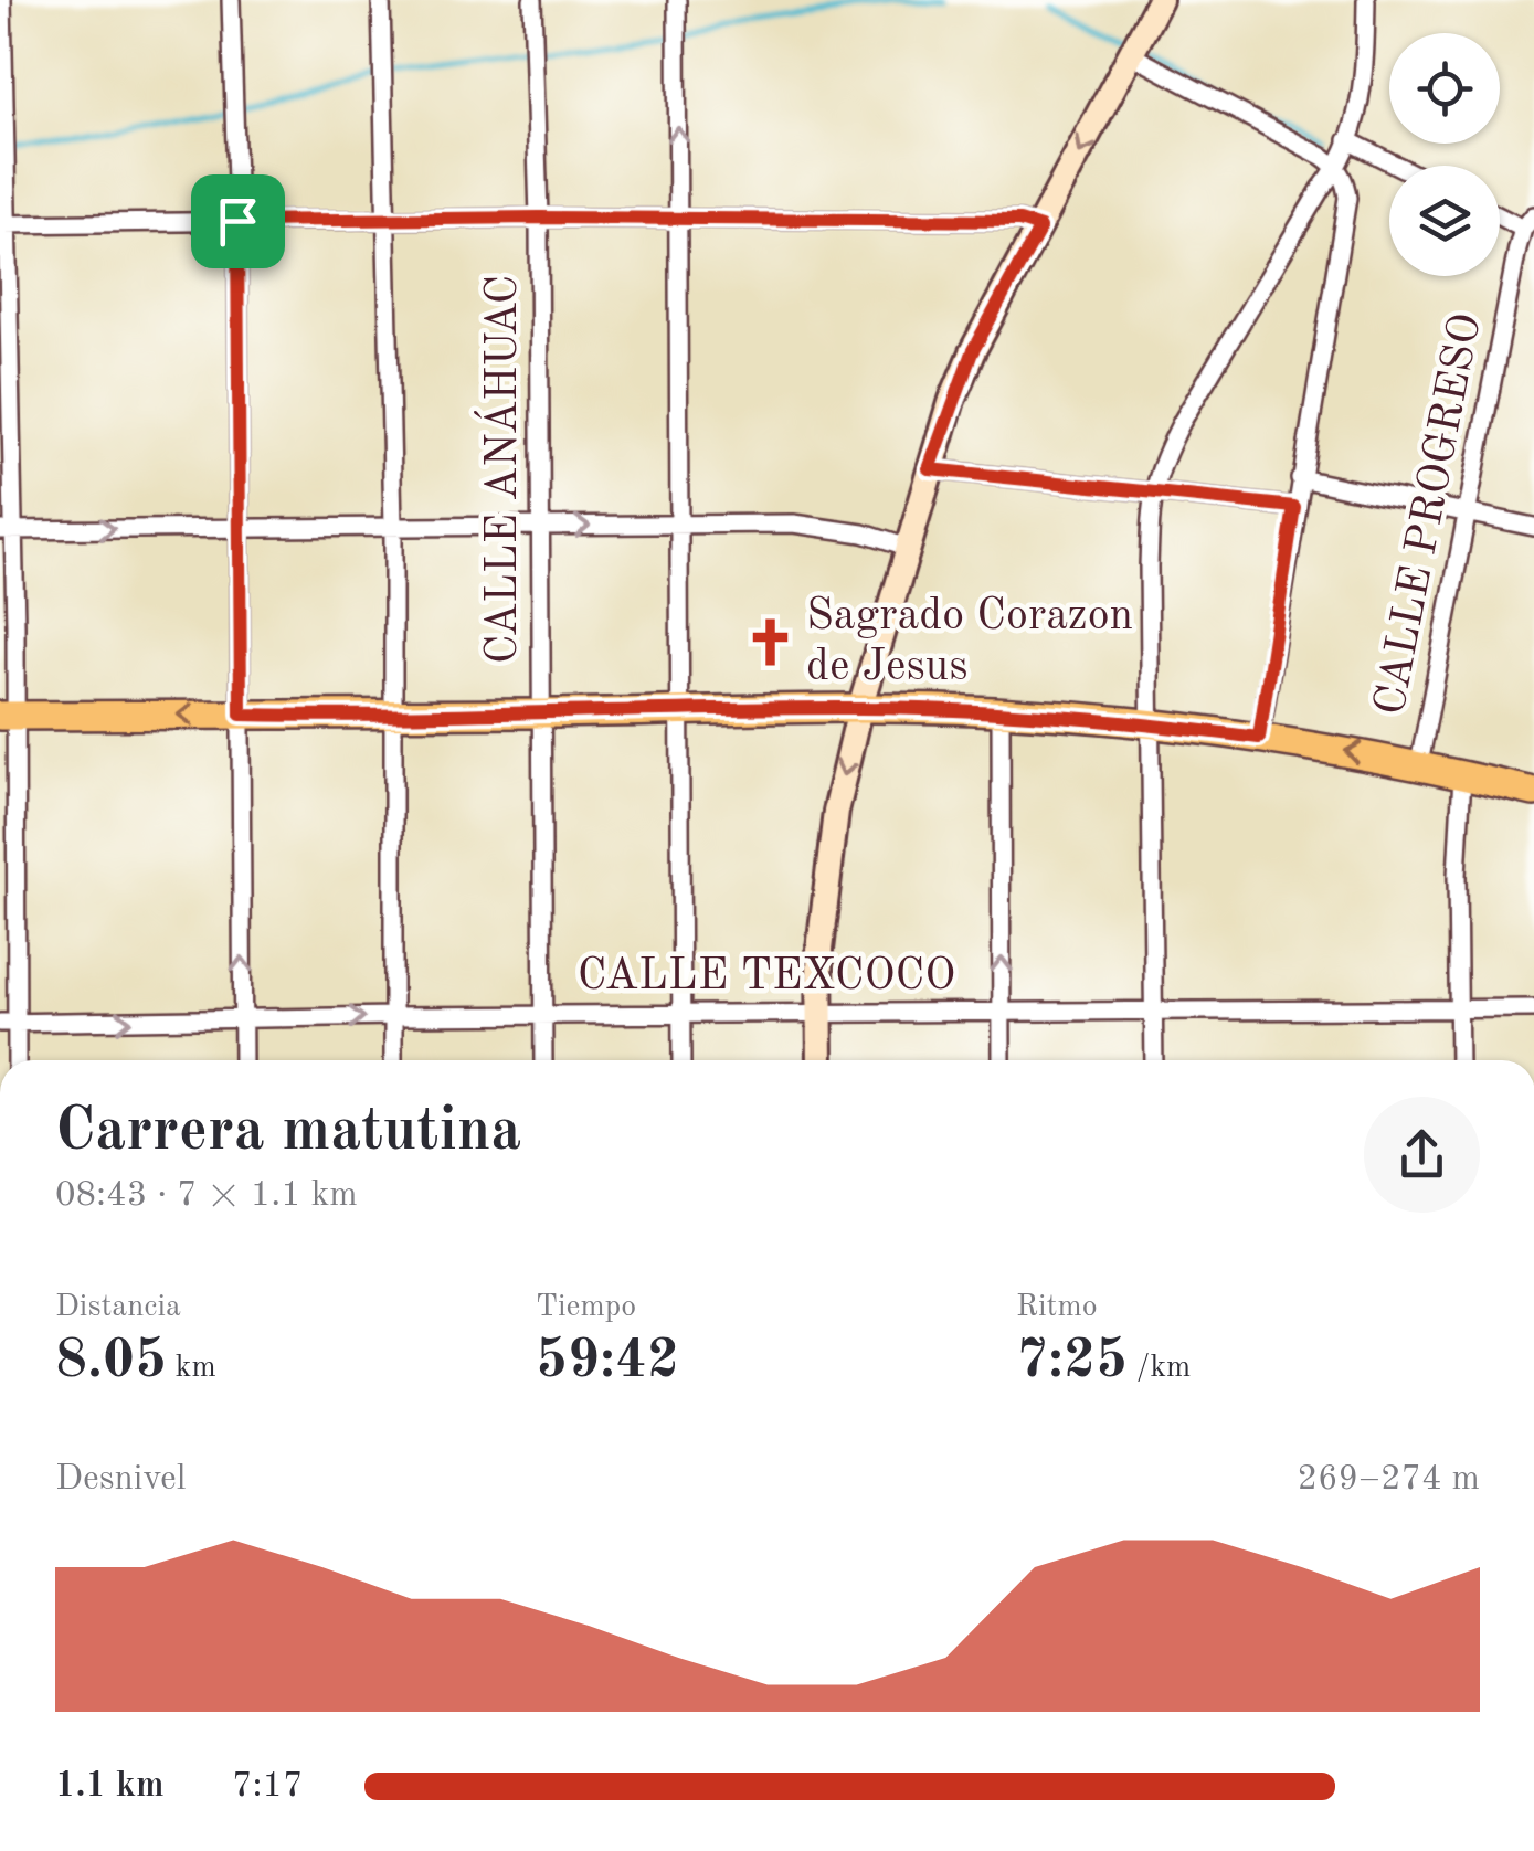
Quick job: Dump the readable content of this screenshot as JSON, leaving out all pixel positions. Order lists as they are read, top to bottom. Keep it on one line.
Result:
{"streets":{"street":["CALLE ANÁHUAC","CALLE PROGRESO","CALLE TEXCOCO"]},"crossings":[["CALLE ANÁHUAC","CALLE TEXCOCO"]],"places":{"church":["Sagrado Corazon de Jesus"]},"page":{"heading":["Carrera matutina","08:43 · 7 × 1.1 km"],"stats":[["Distancia","8.05 km"],["Tiempo","59:42"],["Ritmo","7:25 /km"]],"chart":["Desnivel","269–274 m"],"list":[{"name":"1.1 km","note":"7:17"}]}}
